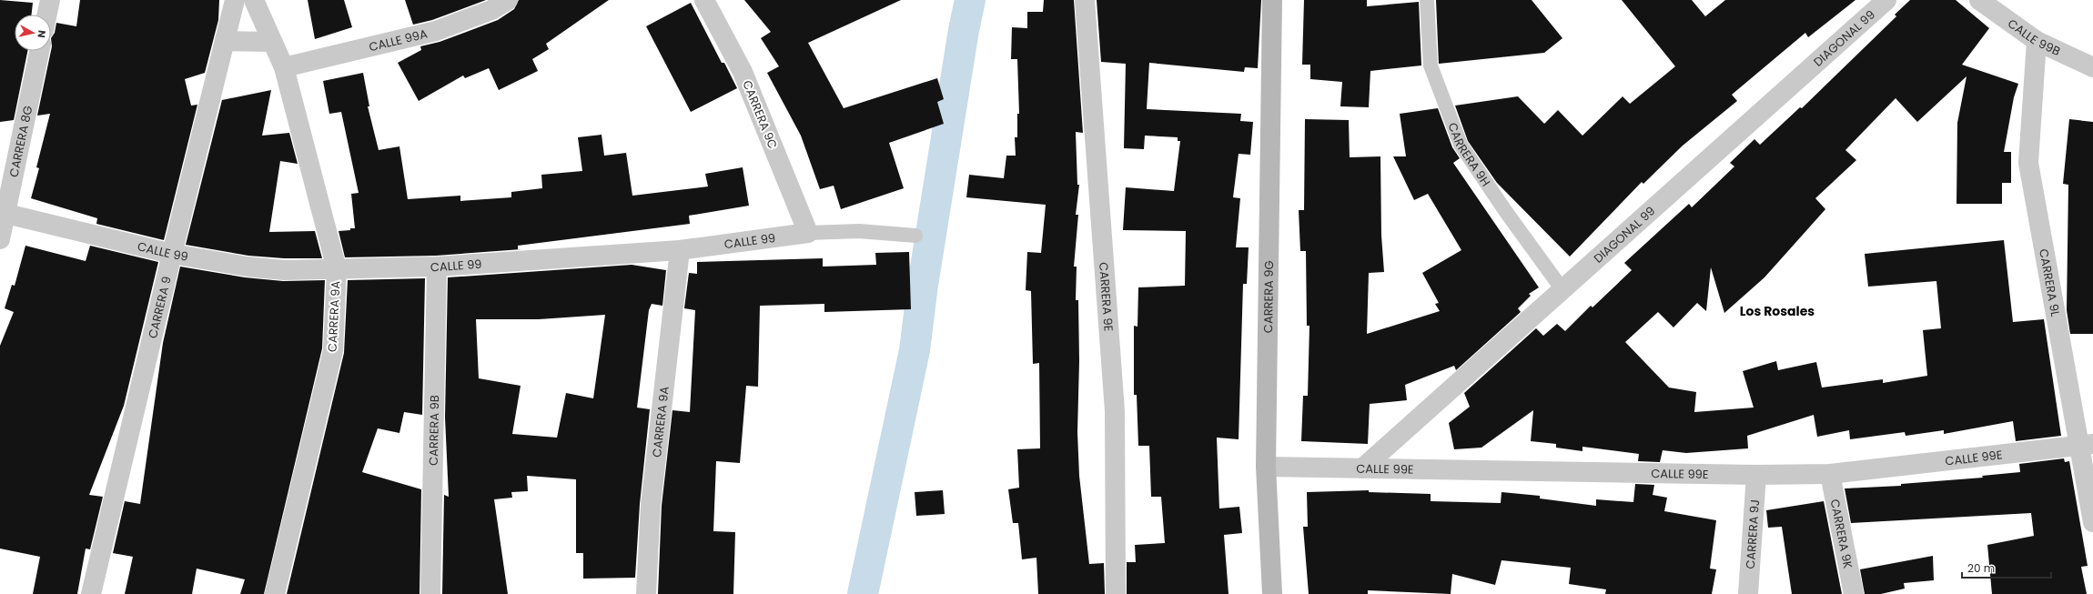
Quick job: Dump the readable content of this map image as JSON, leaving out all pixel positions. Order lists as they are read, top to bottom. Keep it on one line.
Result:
{"streets":{"street":["CALLE 99B","DIAGONAL 99","CALLE 99A","CARRERA 9C","CARRERA 8G","CALLE 99","CARRERA 9L","CARRERA 9E","CARRERA 9G","CARRERA 9","CARRERA 9A","CARRERA 9B","CALLE 99E","CARRERA 9J","CARRERA 9K"],"lane":["CARRERA 9H"]},"crossings":[["CALLE 99B","CARRERA 9L"],["DIAGONAL 99","CARRERA 9H"],["DIAGONAL 99","CALLE 99E"],["CALLE 99A","CARRERA 9A"],["CARRERA 9C","CALLE 99"],["CARRERA 8G","CALLE 99"],["CALLE 99","CARRERA 9"],["CALLE 99","CARRERA 9A"],["CALLE 99","CARRERA 9B"],["CARRERA 9L","CALLE 99E"],["CARRERA 9G","CALLE 99E"],["CALLE 99E","CARRERA 9J"],["CALLE 99E","CARRERA 9K"]],"districts":["Los Rosales"],"scale_bar":"20 m","north":"right"}
